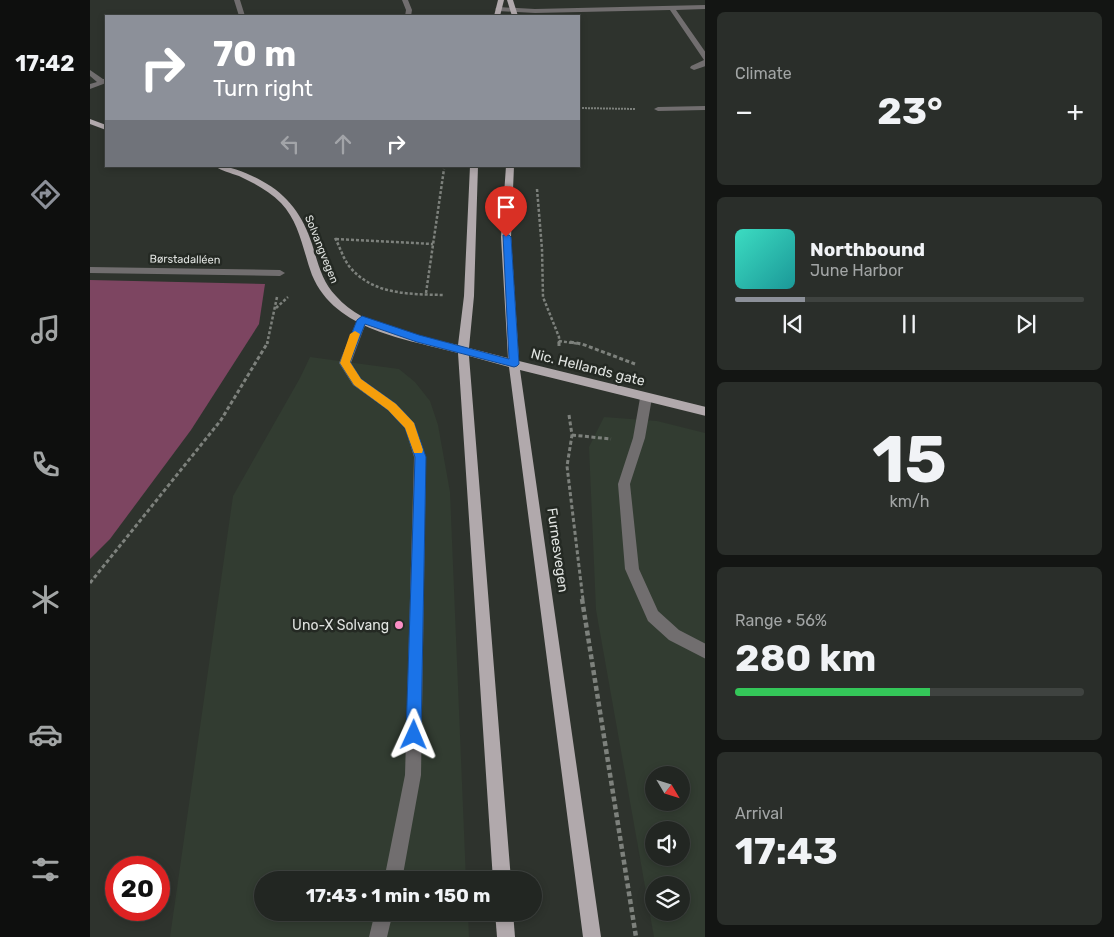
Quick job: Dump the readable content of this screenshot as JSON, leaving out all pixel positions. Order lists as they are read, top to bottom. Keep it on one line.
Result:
{"streets":{"main road":["Solvangvegen","Nic. Hellands gate","Furnesvegen"],"street":["Børstadalléen"]},"crossings":[["Solvangvegen","Nic. Hellands gate"],["Nic. Hellands gate","Furnesvegen"]],"places":["Uno-X Solvang"],"north":"bottom right","page":{"tabs":"17:42","tile":["Climate",["15","km/h"],["Range · 56%","280 km"],["Arrival","17:43"]],"turn":["70 m","Turn right"],"heat":["−","23°","+"],"song":["Northbound","June Harbor"],"limit":"20","trip":"17:43 · 1 min · 150 m"}}
